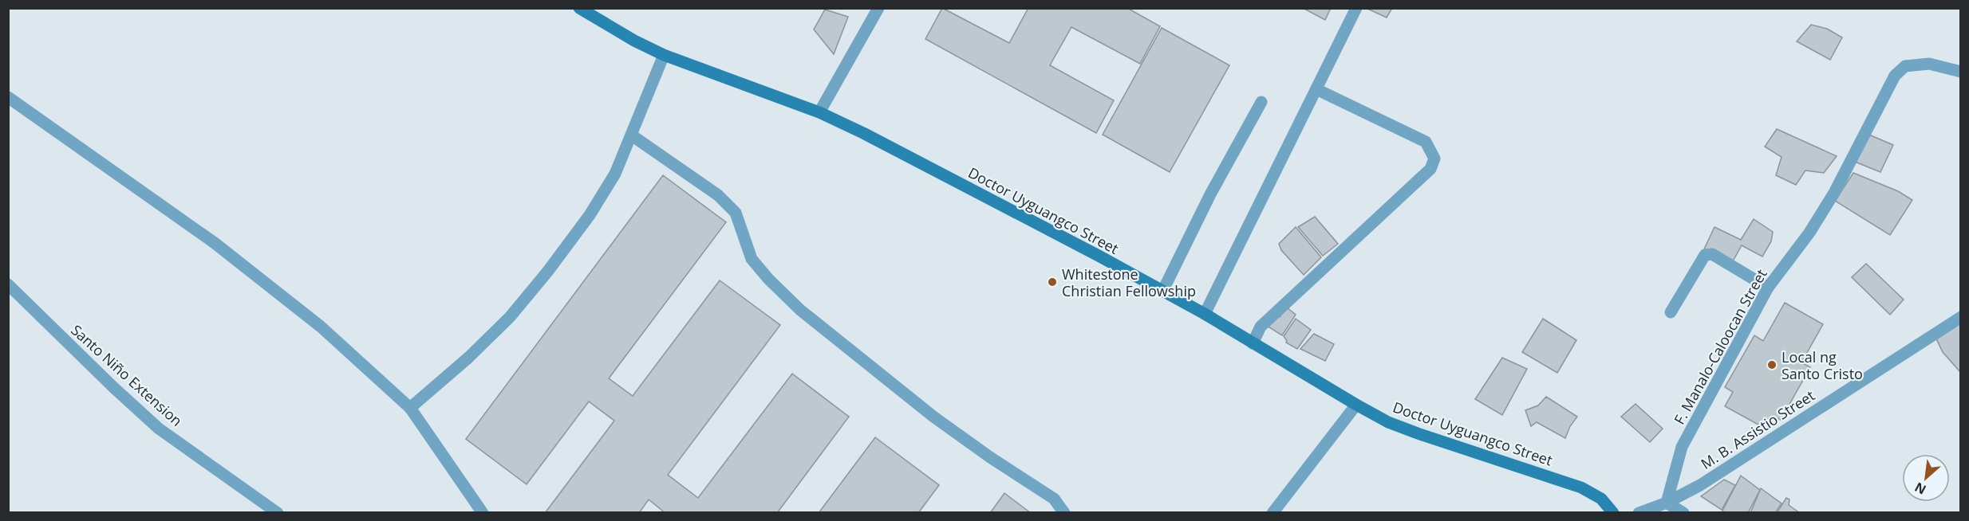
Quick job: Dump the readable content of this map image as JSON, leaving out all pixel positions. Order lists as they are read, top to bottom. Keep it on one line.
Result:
{"streets":{"main road":["Doctor Uyguangco Street"],"street":["F. Manalo-Caloocan Street","Santo Niño Extension","M. B. Assistio Street"]},"crossings":[["F. Manalo-Caloocan Street","M. B. Assistio Street"]],"places":["Whitestone Christian Fellowship","Local ng Santo Cristo"],"north":"bottom left"}
